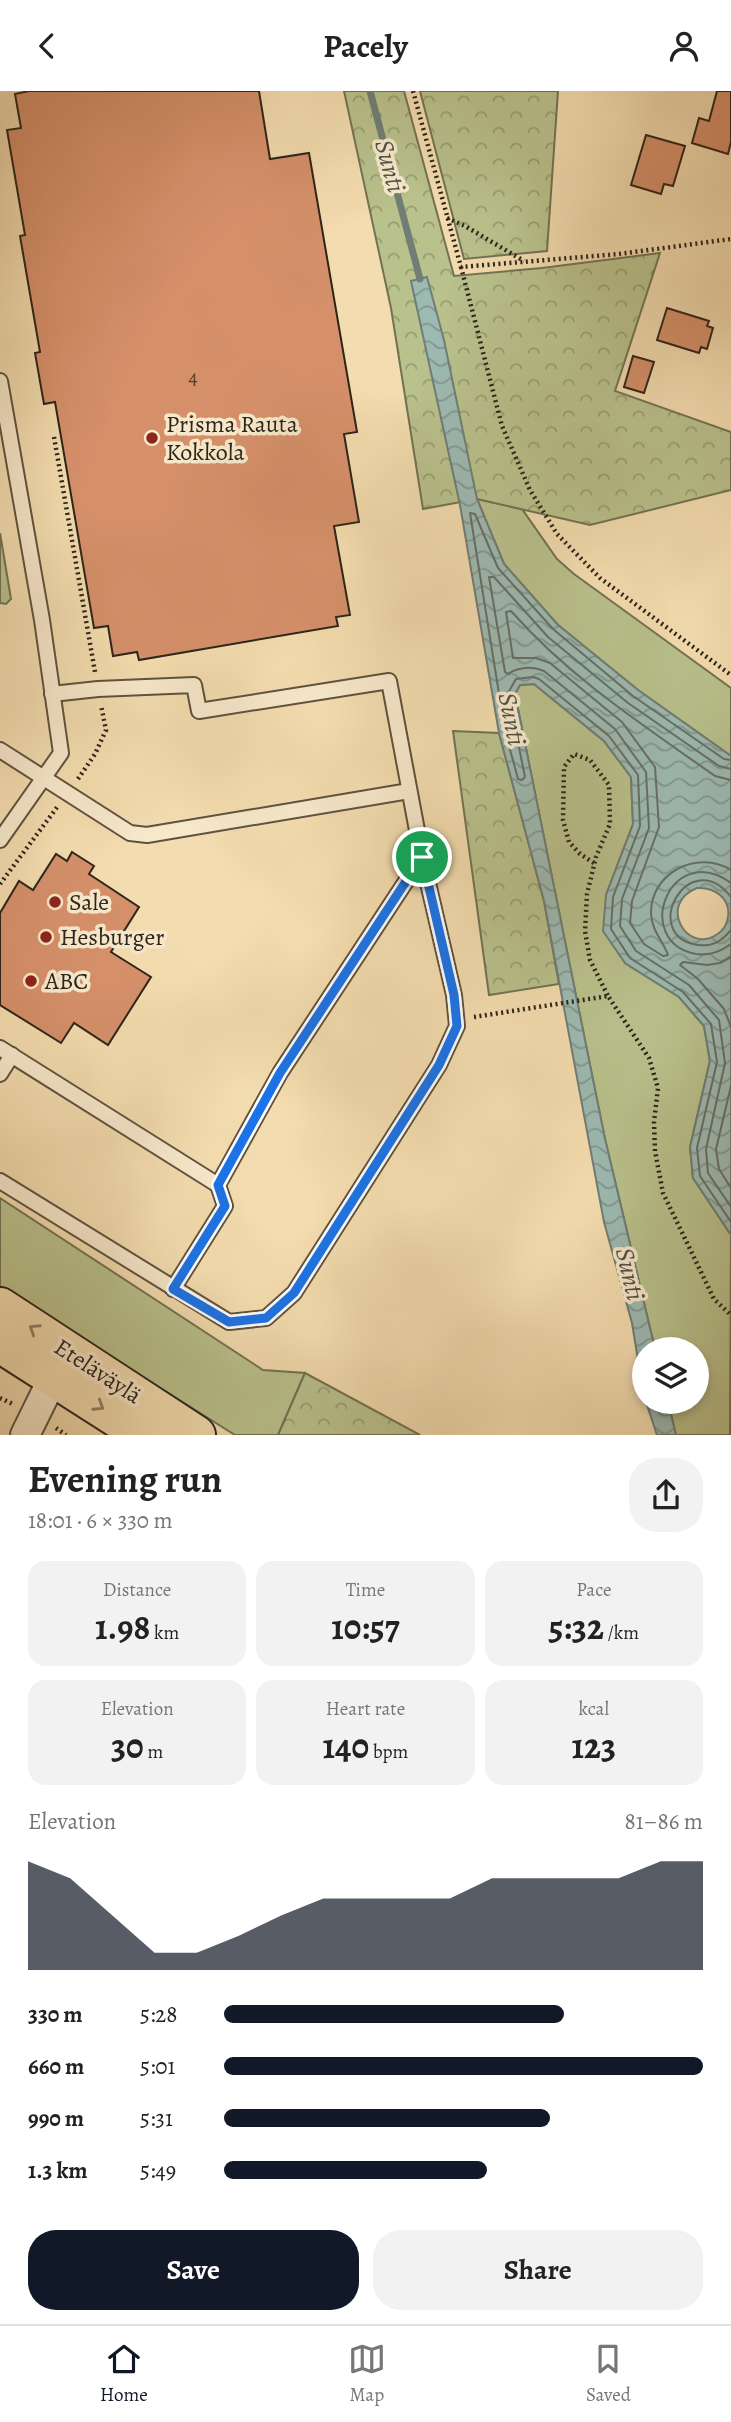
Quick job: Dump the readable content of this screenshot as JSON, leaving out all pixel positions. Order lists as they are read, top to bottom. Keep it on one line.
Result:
{"streets":{"highway":["Eteläväylä"]},"water":["Sunti"],"places":["Prisma Rauta Kokkola","Sale","Hesburger","ABC"],"house_numbers":["4"],"page":{"header":"Pacely","heading":["Evening run","18:01 · 6 × 330 m"],"stats":[["Distance","1.98 km"],["Time","10:57"],["Pace","5:32 /km"],["Elevation","30 m"],["Heart rate","140 bpm"],["kcal","123"]],"chart":["Elevation","81–86 m"],"list":[{"name":"330 m","note":"5:28"},{"name":"660 m","note":"5:01"},{"name":"990 m","note":"5:31"},{"name":"1.3 km","note":"5:49"}],"buttons":["Save","Share"],"tabs":["Home","Map","Saved"]}}
